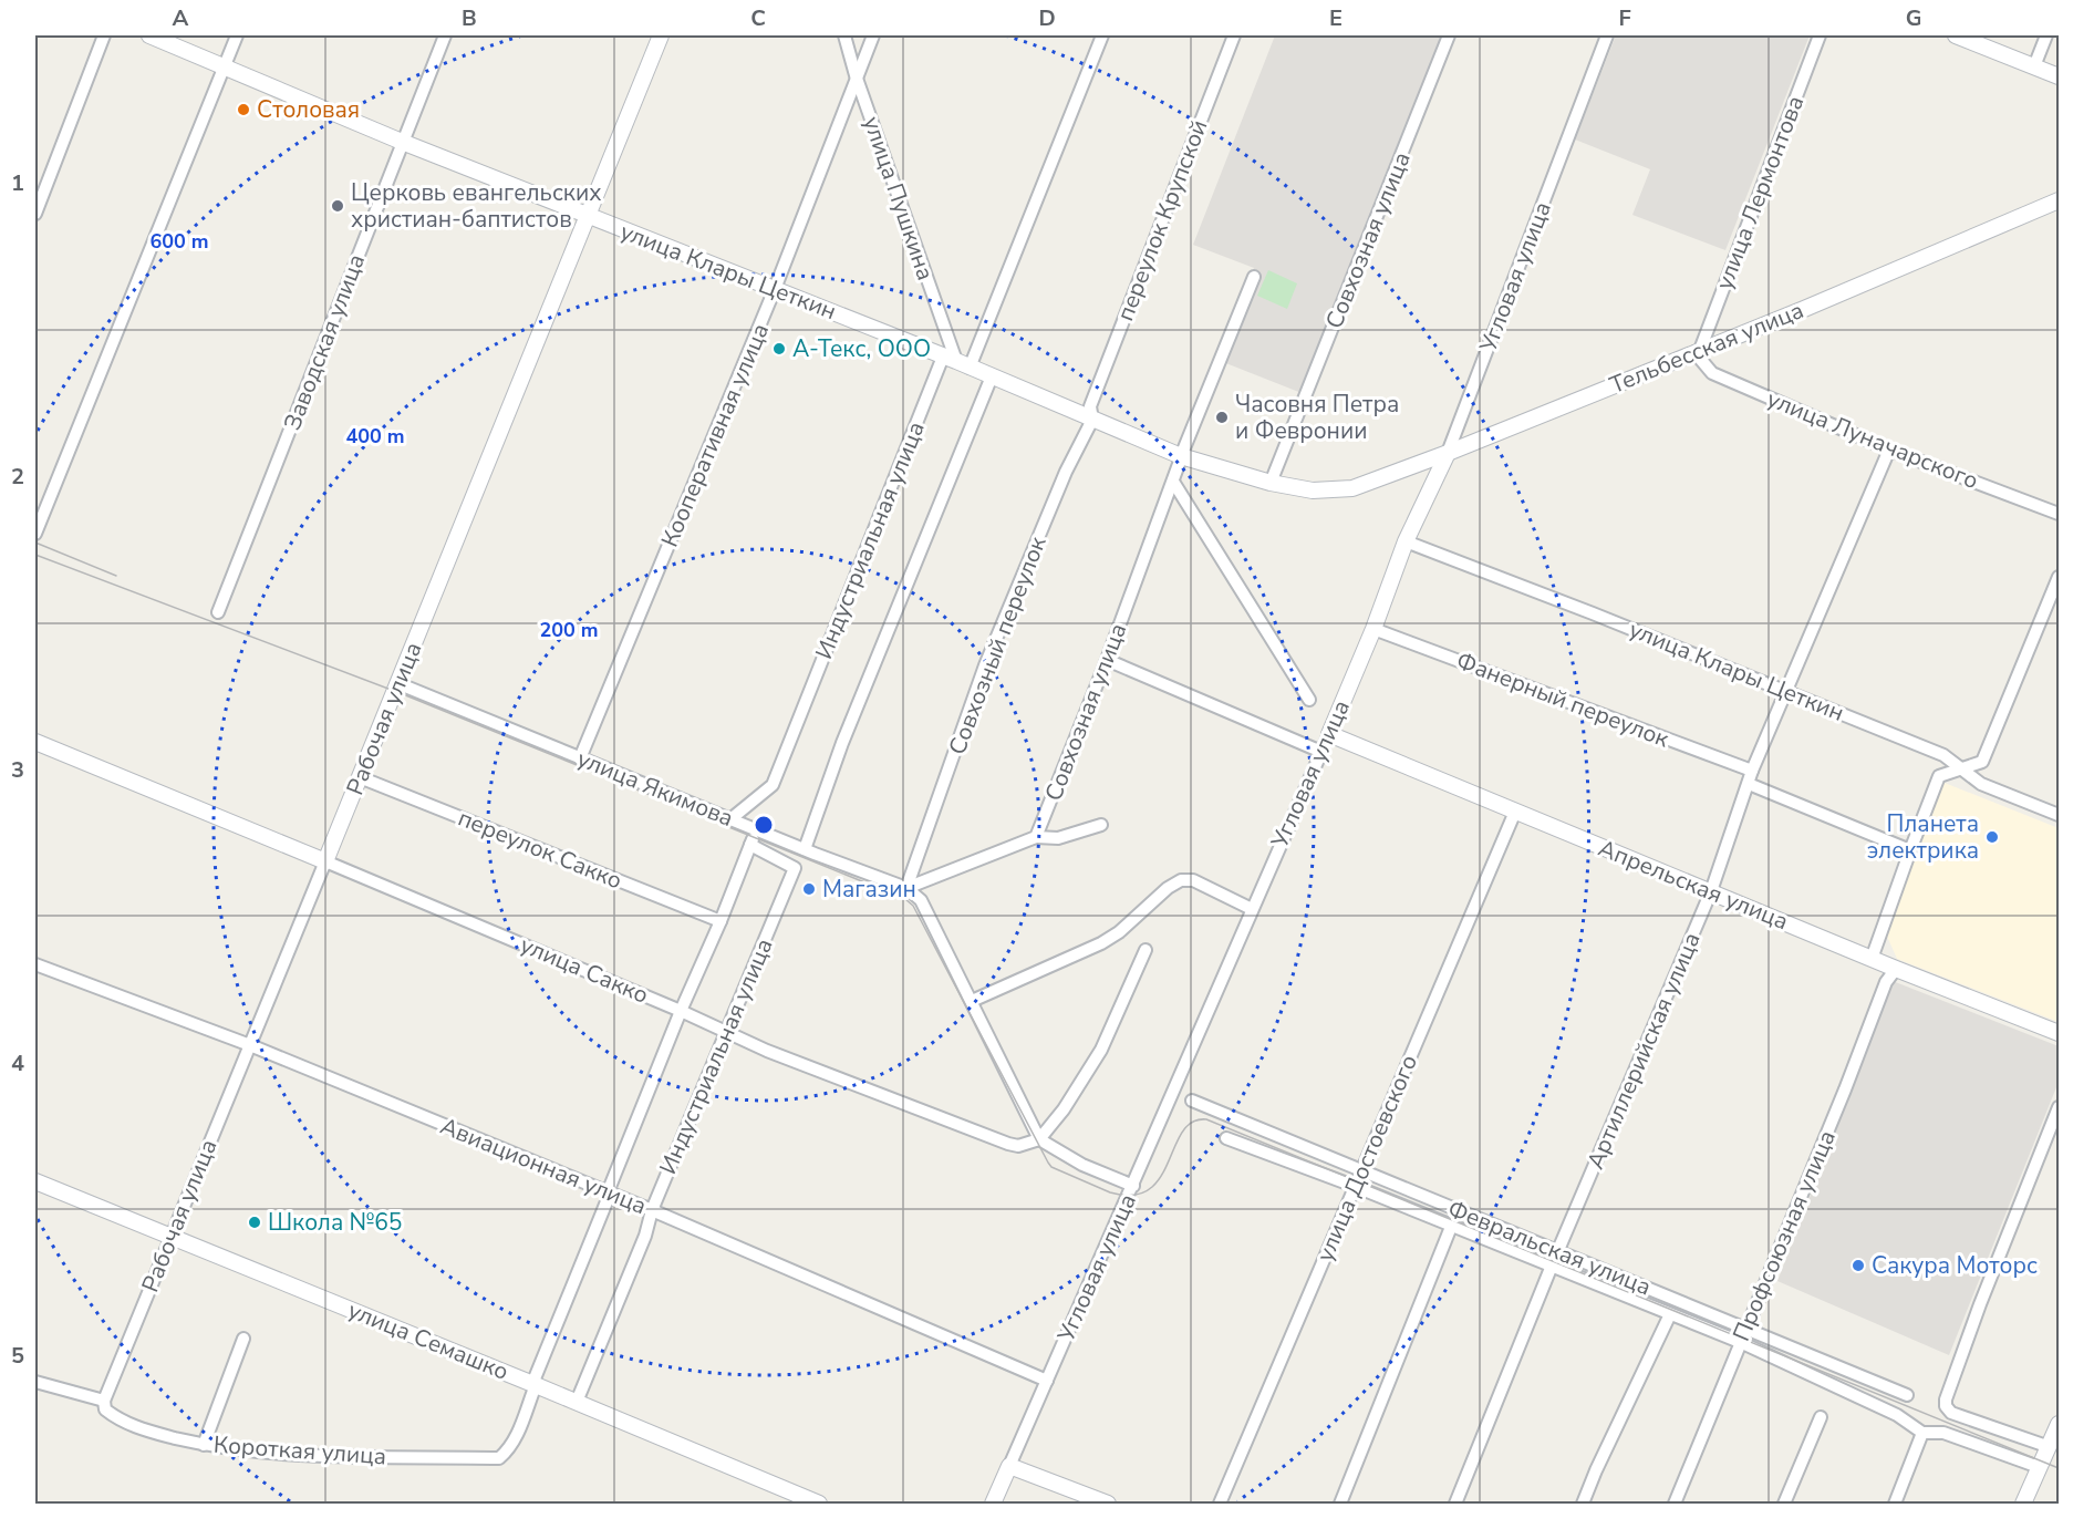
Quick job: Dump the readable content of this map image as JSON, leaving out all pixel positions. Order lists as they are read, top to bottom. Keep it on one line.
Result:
{"streets":{"street":["улица Лермонтова","улица Пушкина","переулок Крупской","Совхозная улица","улица Клары Цеткин","Угловая улица","Заводская улица","Тельбесская улица","Кооперативная улица","улица Луначарского","Индустриальная улица","Совхозный переулок","Фанерный переулок","Рабочая улица","улица Якимова","переулок Сакко","Апрельская улица","улица Сакко","Артиллерийская улица","улица Достоевского","Авиационная улица","Профсоюзная улица","Февральская улица","улица Семашко","Короткая улица"]},"crossings":[["улица Лермонтова","Тельбесская улица"],["улица Лермонтова","улица Луначарского"],["улица Пушкина","улица Клары Цеткин"],["улица Пушкина","Кооперативная улица"],["улица Пушкина","Индустриальная улица"],["переулок Крупской","улица Клары Цеткин"],["переулок Крупской","Совхозный переулок"],["Совхозная улица","улица Клары Цеткин"],["улица Клары Цеткин","Угловая улица"],["улица Клары Цеткин","Заводская улица"],["улица Клары Цеткин","Тельбесская улица"],["улица Клары Цеткин","Кооперативная улица"],["улица Клары Цеткин","Индустриальная улица"],["улица Клары Цеткин","Совхозный переулок"],["улица Клары Цеткин","Рабочая улица"],["улица Клары Цеткин","Артиллерийская улица"],["Угловая улица","Тельбесская улица"],["Угловая улица","Фанерный переулок"],["Угловая улица","Апрельская улица"],["Угловая улица","Авиационная улица"],["Тельбесская улица","улица Луначарского"],["Кооперативная улица","улица Якимова"],["улица Луначарского","Артиллерийская улица"],["Индустриальная улица","улица Якимова"],["Индустриальная улица","переулок Сакко"],["Индустриальная улица","улица Сакко"],["Индустриальная улица","Авиационная улица"],["Индустриальная улица","улица Семашко"],["Индустриальная улица","Короткая улица"],["Совхозный переулок","улица Якимова"],["Фанерный переулок","Артиллерийская улица"],["Рабочая улица","улица Якимова"],["Рабочая улица","переулок Сакко"],["Рабочая улица","улица Сакко"],["Рабочая улица","Авиационная улица"],["Рабочая улица","улица Семашко"],["Рабочая улица","Короткая улица"],["улица Якимова","улица Сакко"],["Апрельская улица","Артиллерийская улица"],["Апрельская улица","улица Достоевского"],["Апрельская улица","Профсоюзная улица"],["Артиллерийская улица","Февральская улица"],["улица Достоевского","Февральская улица"],["Профсоюзная улица","Февральская улица"],["улица Семашко","Короткая улица"]],"places":["Столовая","Церковь евангельских христиан-баптистов","А-Текс, ООО","Часовня Петра и Февронии","Планета электрика","Магазин","Школа №65","Сакура Моторс"],"grid":{"columns":["A","B","C","D","E","F","G"],"rows":["1","2","3","4","5"]},"rings":["600 m","400 m","200 m"]}
